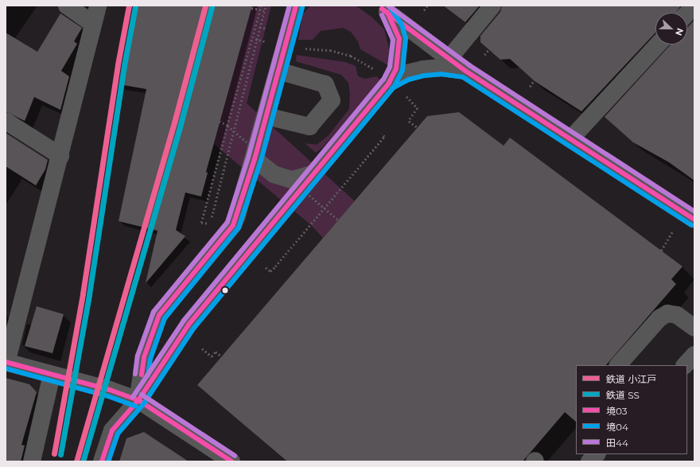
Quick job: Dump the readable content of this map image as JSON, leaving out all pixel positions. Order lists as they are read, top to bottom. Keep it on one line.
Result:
{"lines":["rail line 小江戸","transit line 境03","transit line 境04","transit line 田44","rail line SS"],"legend":["鉄道 小江戸","鉄道 SS","境03","境04","田44"],"north":"right"}
